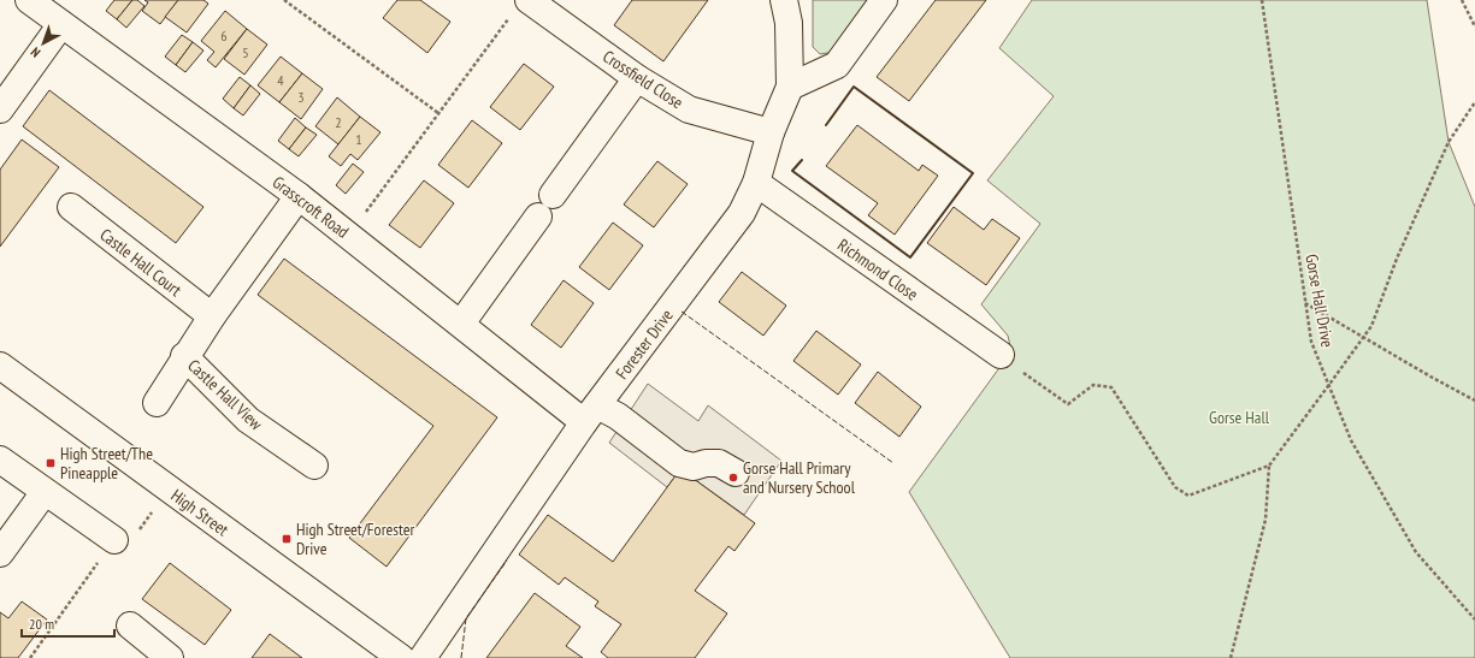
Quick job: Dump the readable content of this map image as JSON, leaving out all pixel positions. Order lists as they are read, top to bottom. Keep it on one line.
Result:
{"streets":{"street":["Crossfield Close","Grasscroft Road","Castle Hall Court","Richmond Close","Forester Drive","Castle Hall View","High Street"],"path":["Gorse Hall Drive"]},"crossings":[["Crossfield Close","Forester Drive"],["Grasscroft Road","Forester Drive"],["Richmond Close","Forester Drive"]],"parks":["Gorse Hall"],"places":{"transit":["High Street/The Pineapple","High Street/Forester Drive"],"other":["Gorse Hall Primary and Nursery School"]},"house_numbers":["6","5","4","3","2","1"],"scale_bar":"20 m","north":"bottom left"}
